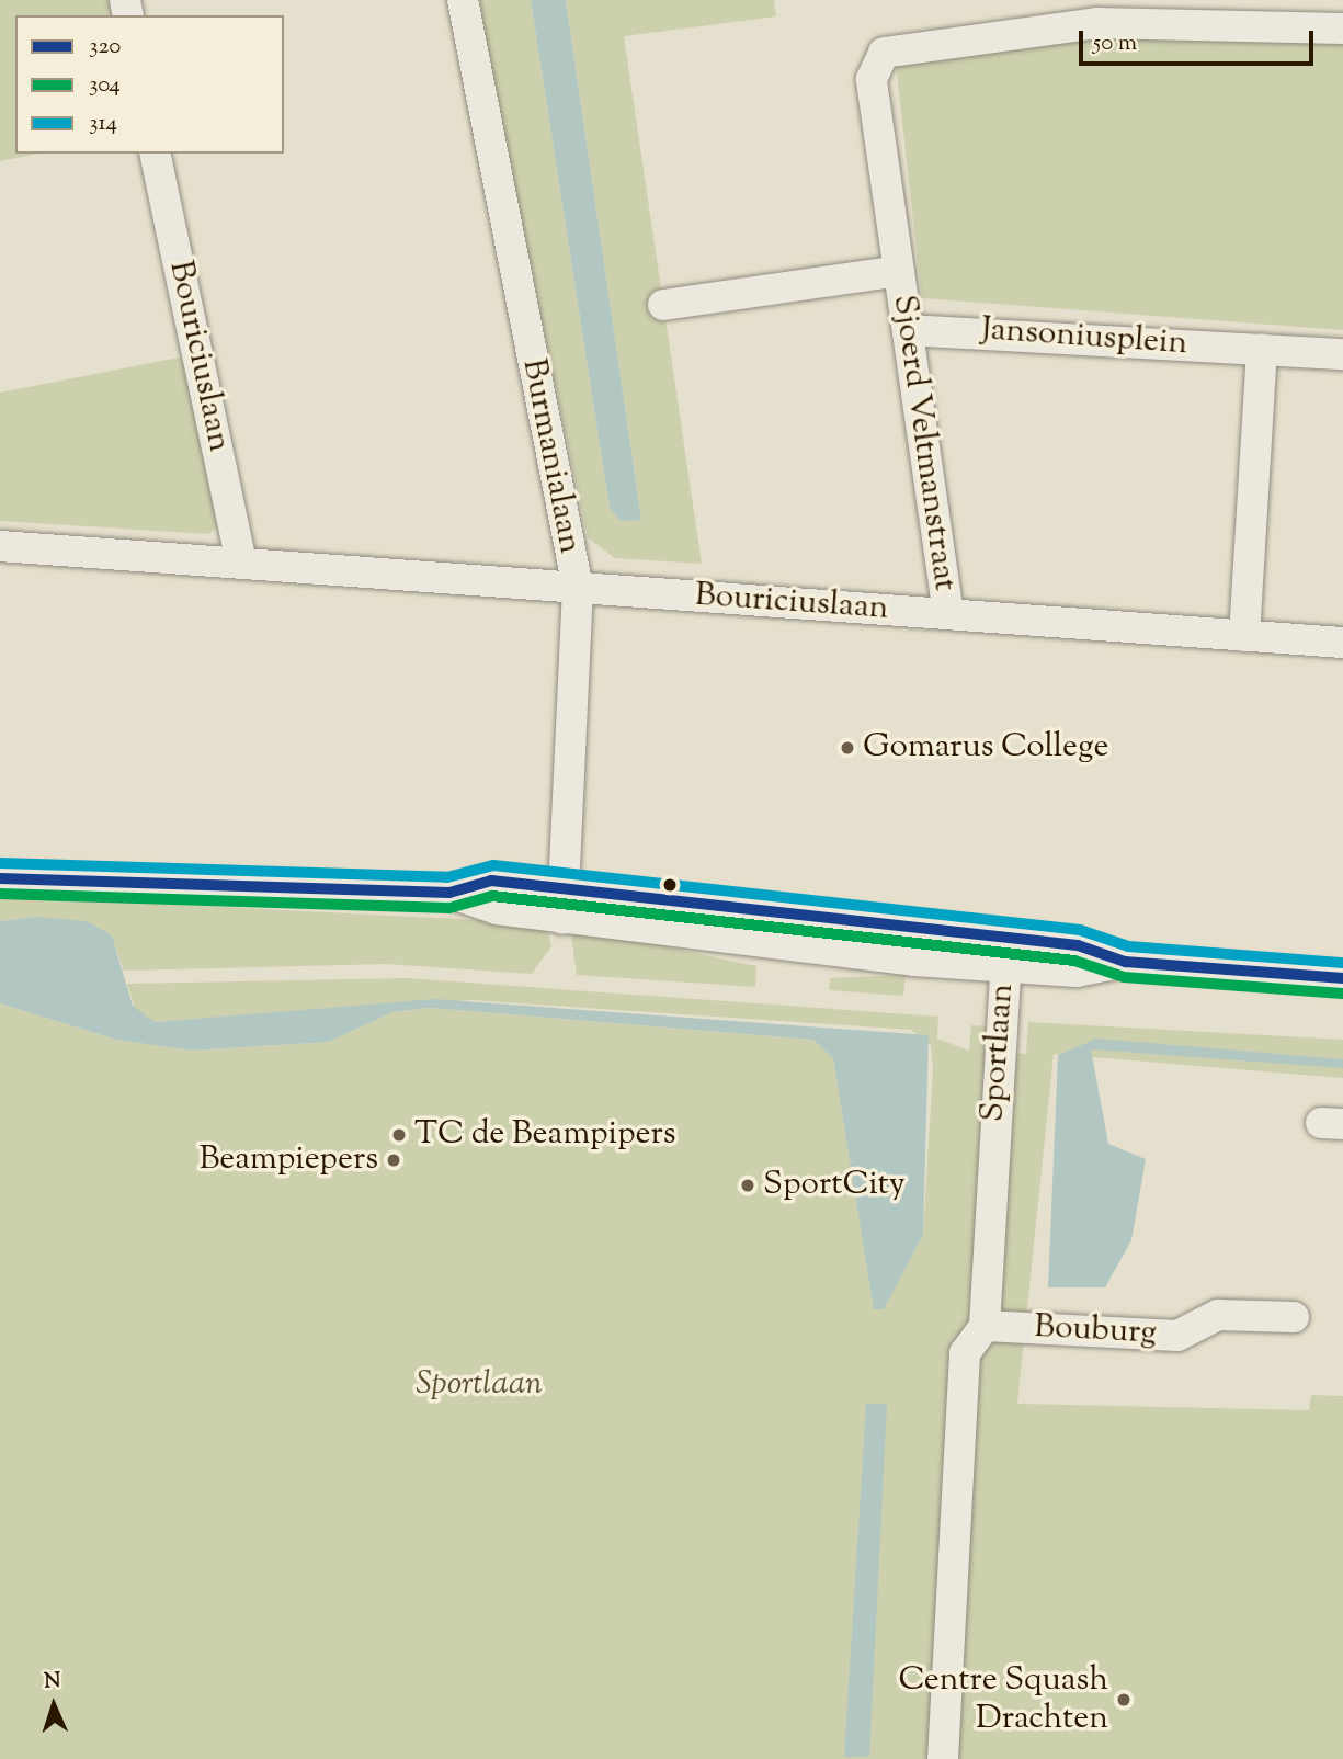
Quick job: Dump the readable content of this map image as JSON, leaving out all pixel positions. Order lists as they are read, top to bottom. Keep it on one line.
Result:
{"streets":{"street":["Jansoniusplein","Bouriciuslaan","Sjoerd Veltmanstraat","Burmanialaan","Sportlaan","Bouburg"]},"crossings":[["Jansoniusplein","Sjoerd Veltmanstraat"],["Bouriciuslaan","Sjoerd Veltmanstraat"],["Bouriciuslaan","Burmanialaan"],["Sportlaan","Bouburg"]],"parks":["Sportlaan"],"places":["Gomarus College","TC de Beampipers","Beampiepers","SportCity","Centre Squash Drachten"],"lines":["transit line 314","transit line 320","transit line 304"],"legend":["320","304","314"],"scale_bar":"50 m","north":"top"}
